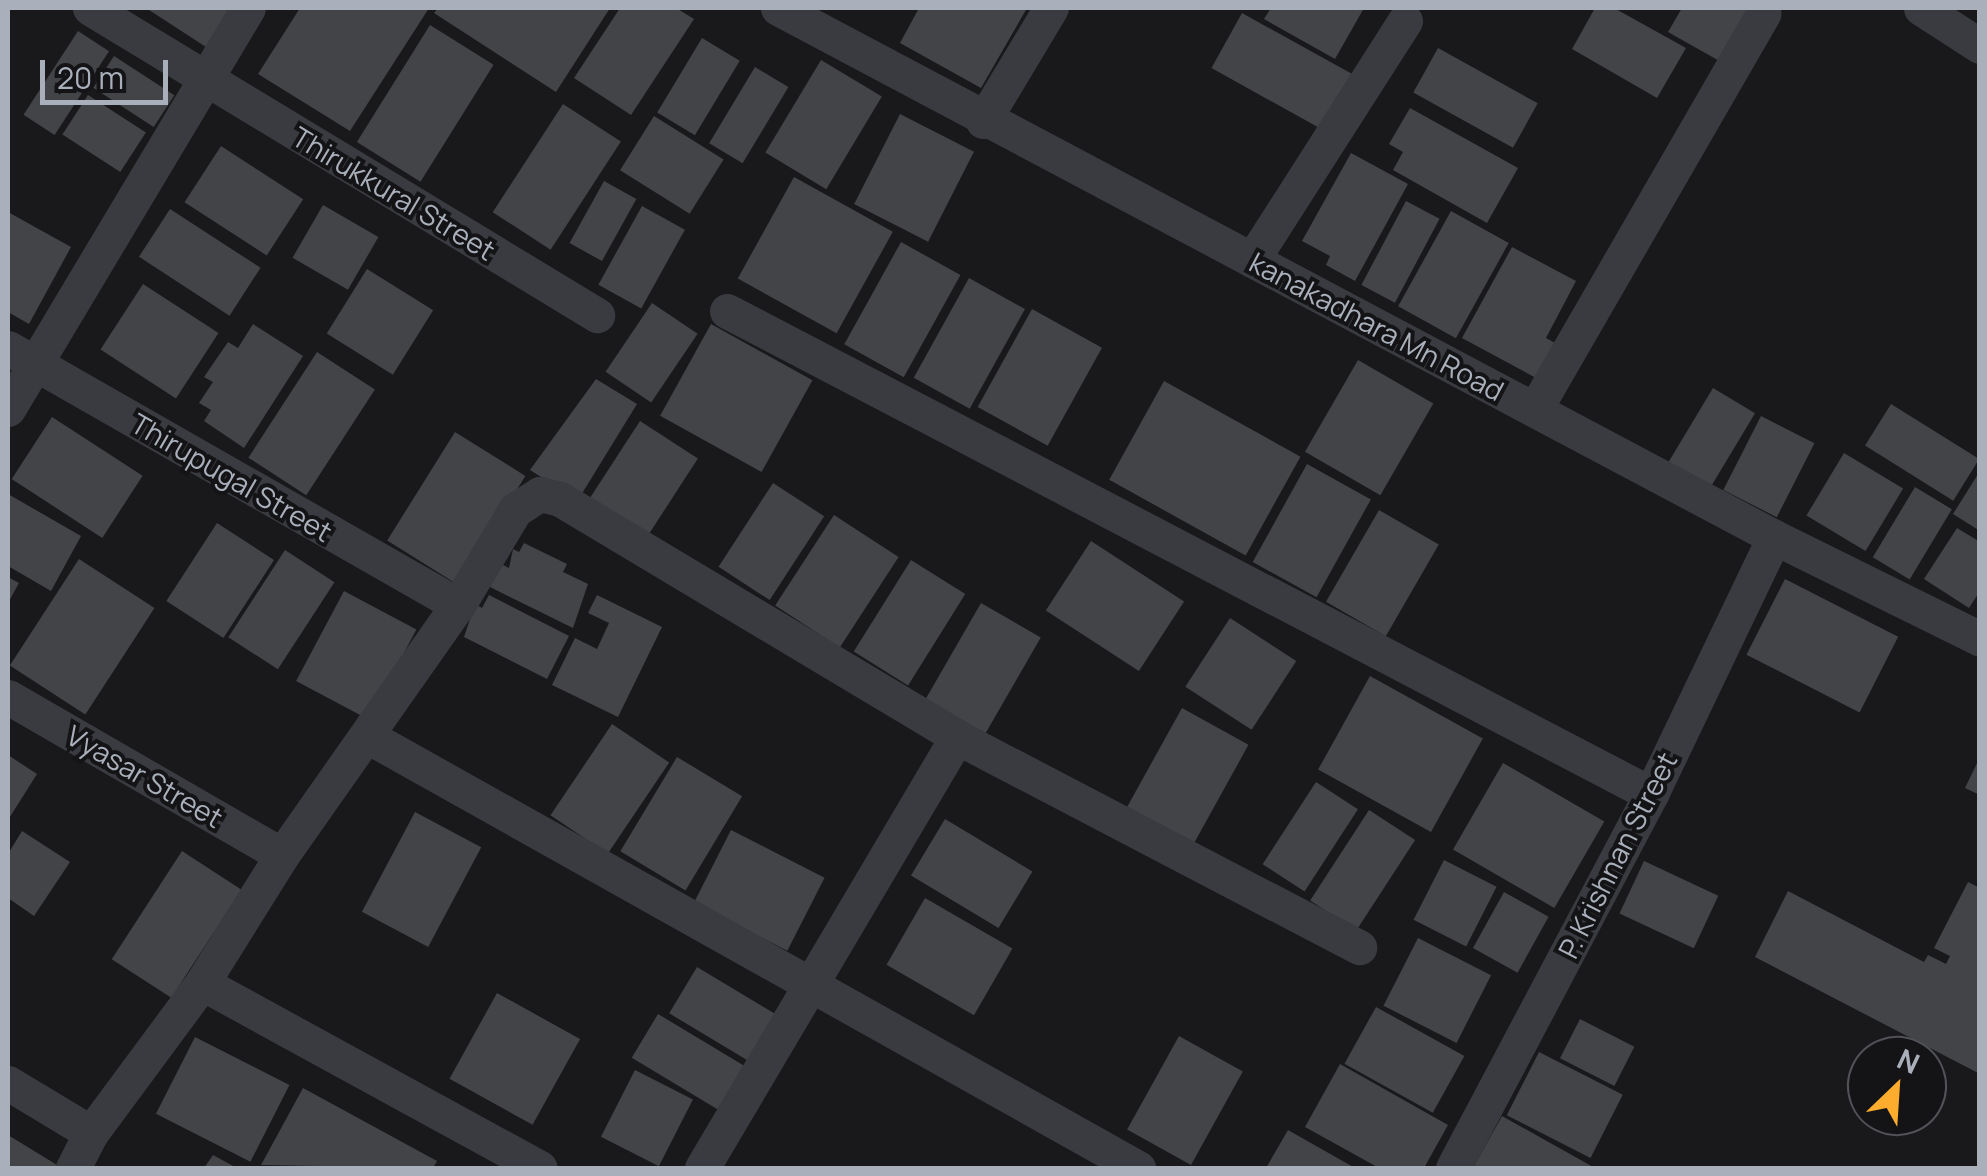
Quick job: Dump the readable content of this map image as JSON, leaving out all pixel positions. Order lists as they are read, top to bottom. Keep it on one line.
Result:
{"streets":{"street":["Thirukkural Street","kanakadhara Mn Road","Thirupugal Street","Vyasar Street","P. Krishnan Street"]},"crossings":[["kanakadhara Mn Road","P. Krishnan Street"]],"scale_bar":"20 m","north":"top right"}
